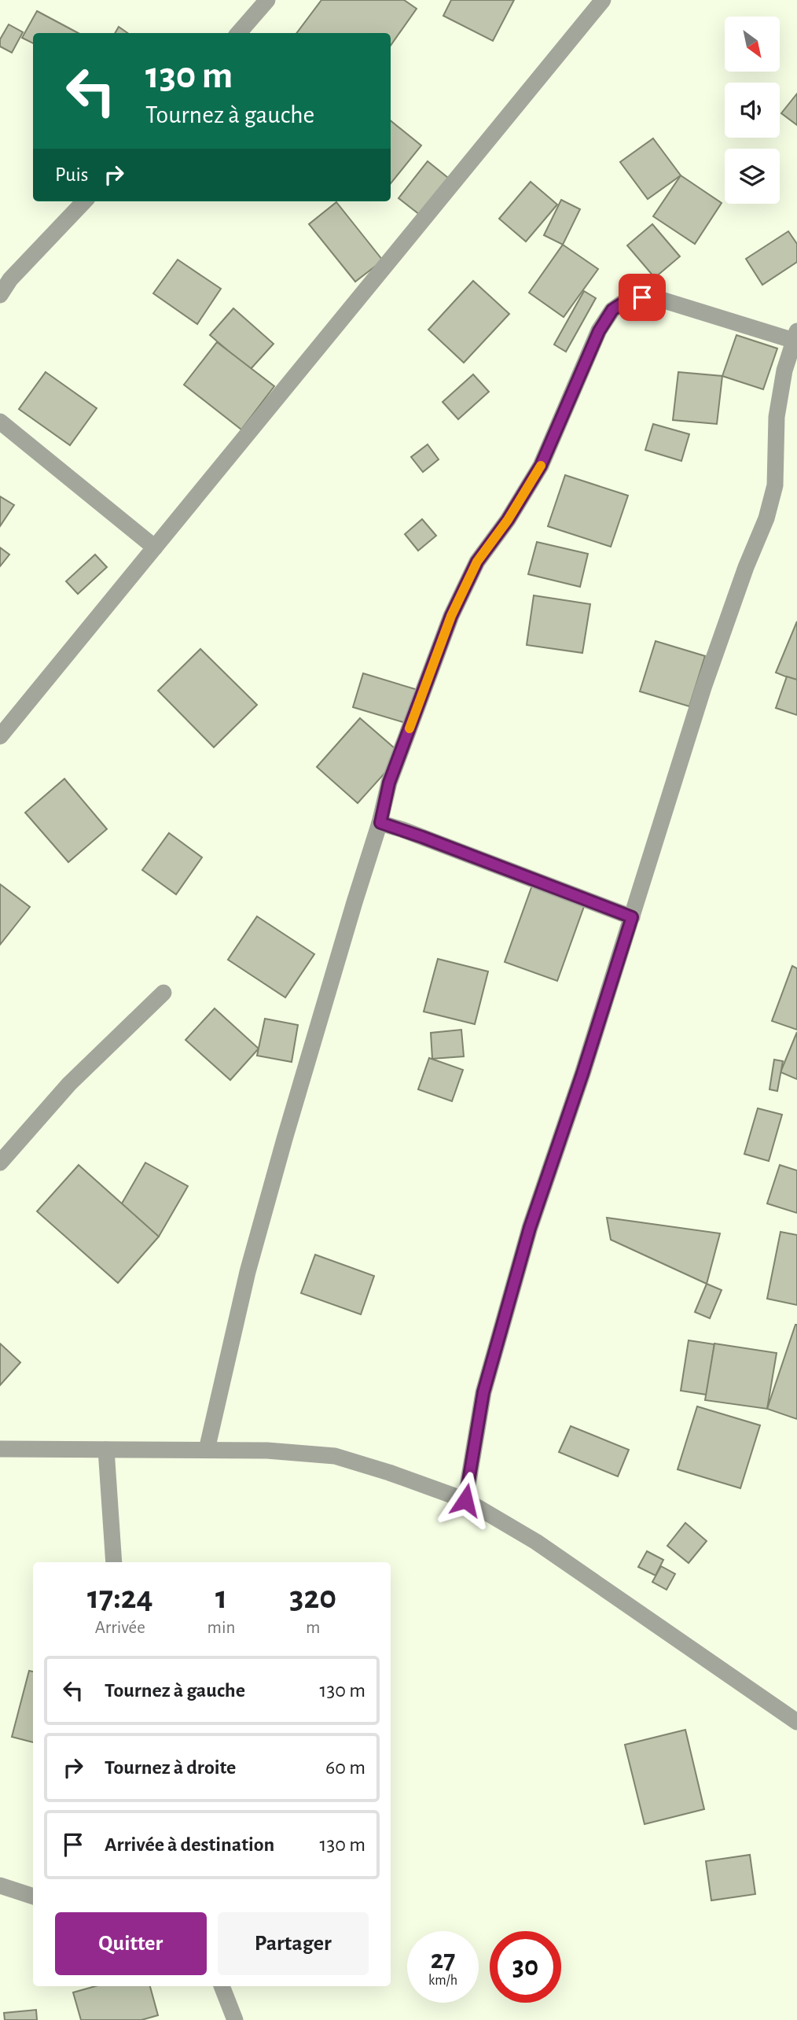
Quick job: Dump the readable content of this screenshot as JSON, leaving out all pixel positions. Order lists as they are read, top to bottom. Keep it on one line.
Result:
{"north":"bottom right","page":{"turn":["130 m","Tournez à gauche"],"then":"Puis","eta":["17:24","Arrivée","1","min","320","m"],"list":[{"name":"Tournez à gauche","value":"130 m"},{"name":"Tournez à droite","value":"60 m"},{"name":"Arrivée à destination","value":"130 m"}],"buttons":["Quitter","Partager"],"speed":"27 km/h","limit":"30"}}
